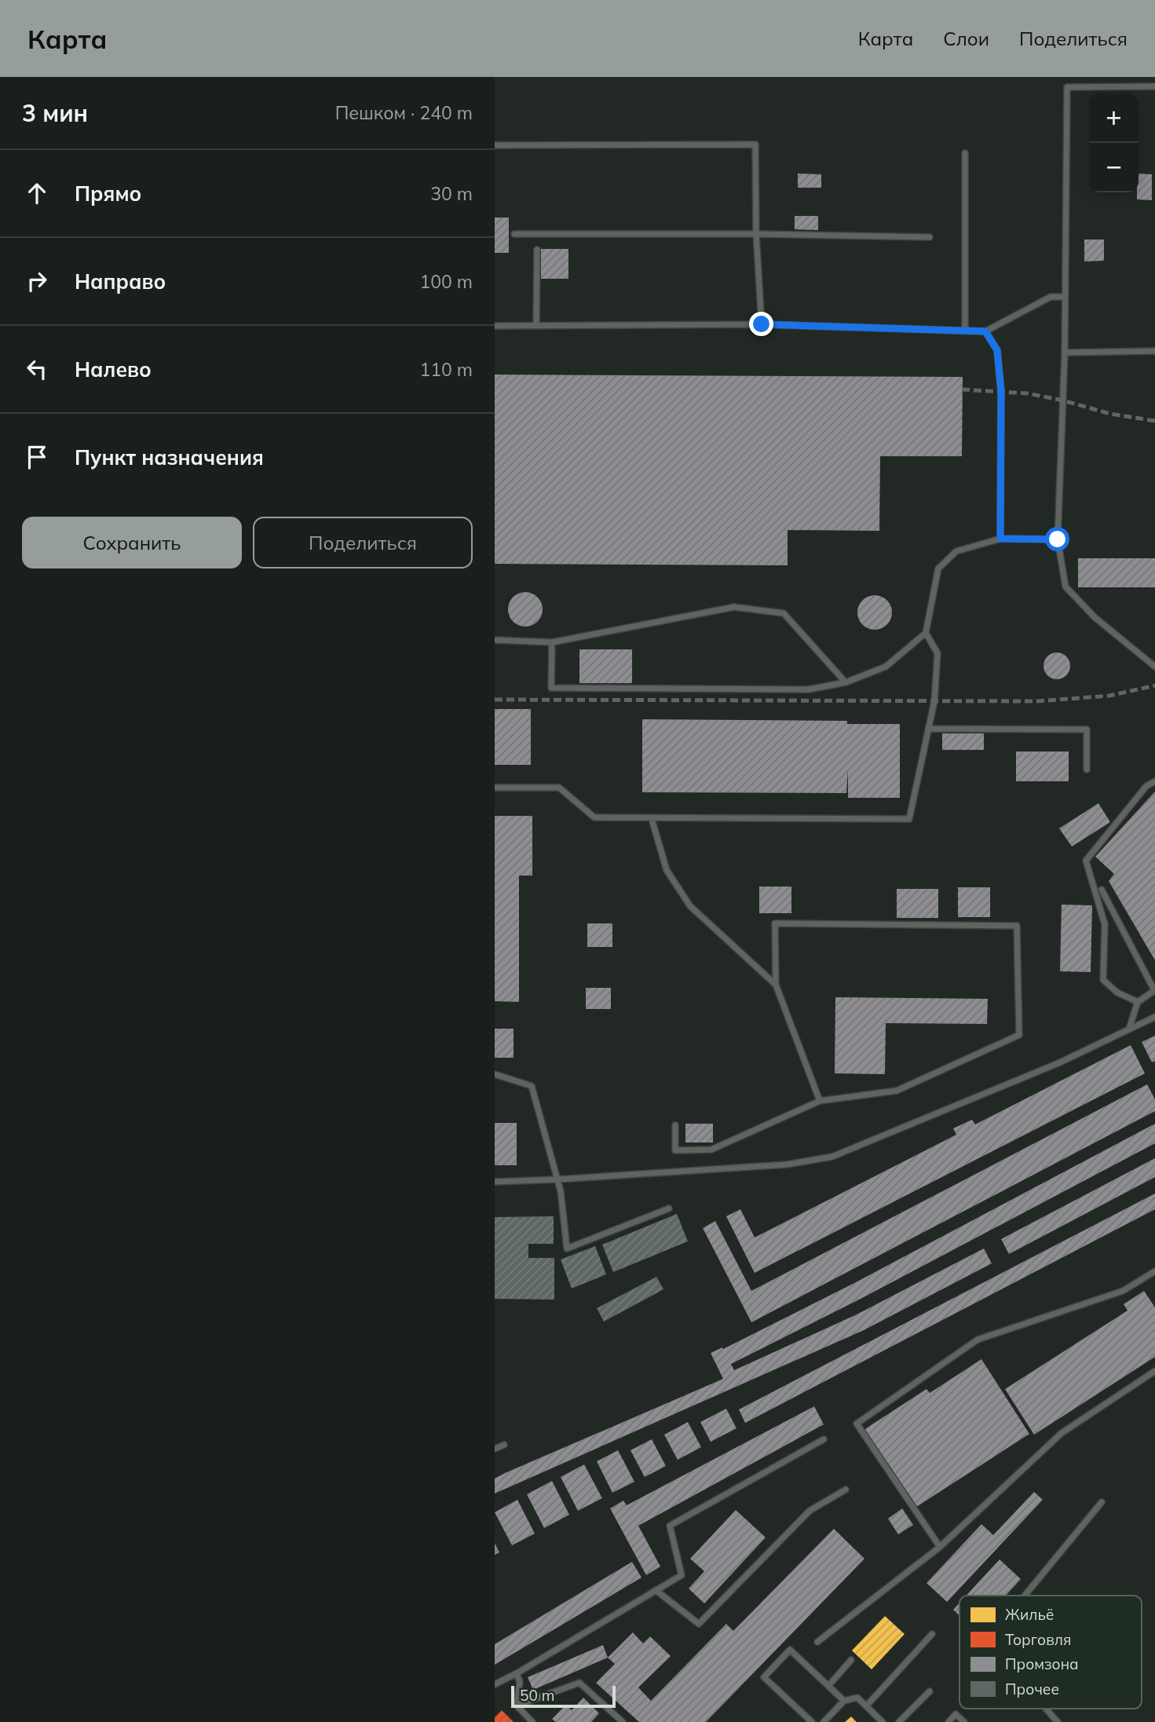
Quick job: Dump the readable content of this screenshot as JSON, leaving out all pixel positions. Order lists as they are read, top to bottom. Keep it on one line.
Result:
{"legend":["Жильё","Торговля","Промзона","Прочее"],"scale_bar":"50 m","page":{"header":"Карта","nav":["Карта","Слои","Поделиться"],"heading":["3 мин","Пешком · 240 m"],"map_buttons":["+","−"],"list":[["Прямо","30 m"],["Направо","100 m"],["Налево","110 m"],"Пункт назначения"],"buttons":["Сохранить","Поделиться"],"scale":"50 m"}}
